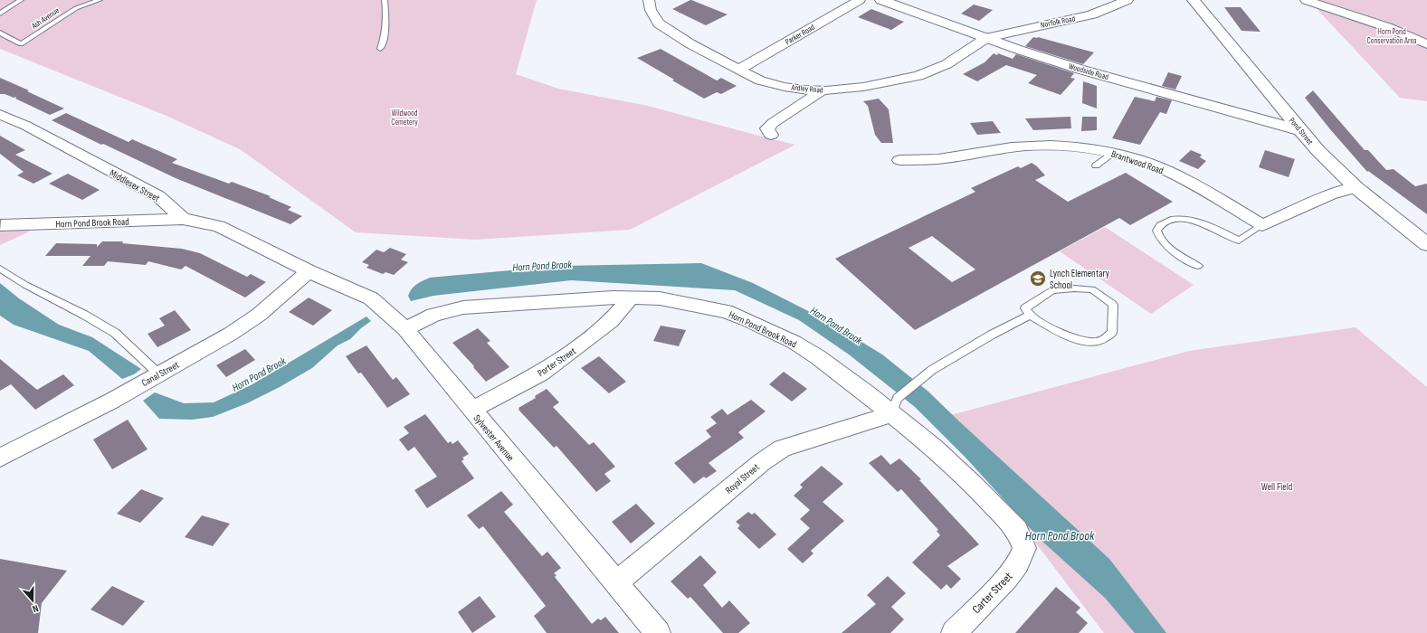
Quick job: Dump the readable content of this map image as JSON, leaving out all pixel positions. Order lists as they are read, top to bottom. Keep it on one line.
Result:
{"streets":{"street":["Norfolk Road","Parker Road","Woodside Road","Ardley Road","Pond Street","Brantwood Road","Middlesex Street","Horn Pond Brook Road","Porter Street","Canal Street","Sylvester Avenue","Royal Street","Carter Street"],"lane":["Ash Avenue"]},"crossings":[["Norfolk Road","Woodside Road"],["Norfolk Road","Ardley Road"],["Parker Road","Ardley Road"],["Woodside Road","Ardley Road"],["Woodside Road","Pond Street"],["Middlesex Street","Horn Pond Brook Road"],["Horn Pond Brook Road","Porter Street"],["Horn Pond Brook Road","Sylvester Avenue"],["Horn Pond Brook Road","Royal Street"],["Horn Pond Brook Road","Carter Street"],["Porter Street","Sylvester Avenue"],["Canal Street","Sylvester Avenue"],["Sylvester Avenue","Royal Street"]],"water":["Horn Pond Brook"],"parks":["Horn Pond Conservation Area","Wildwood Cemetery","Well Field"],"places":{"school or university":["Lynch Elementary School"]},"north":"bottom"}
